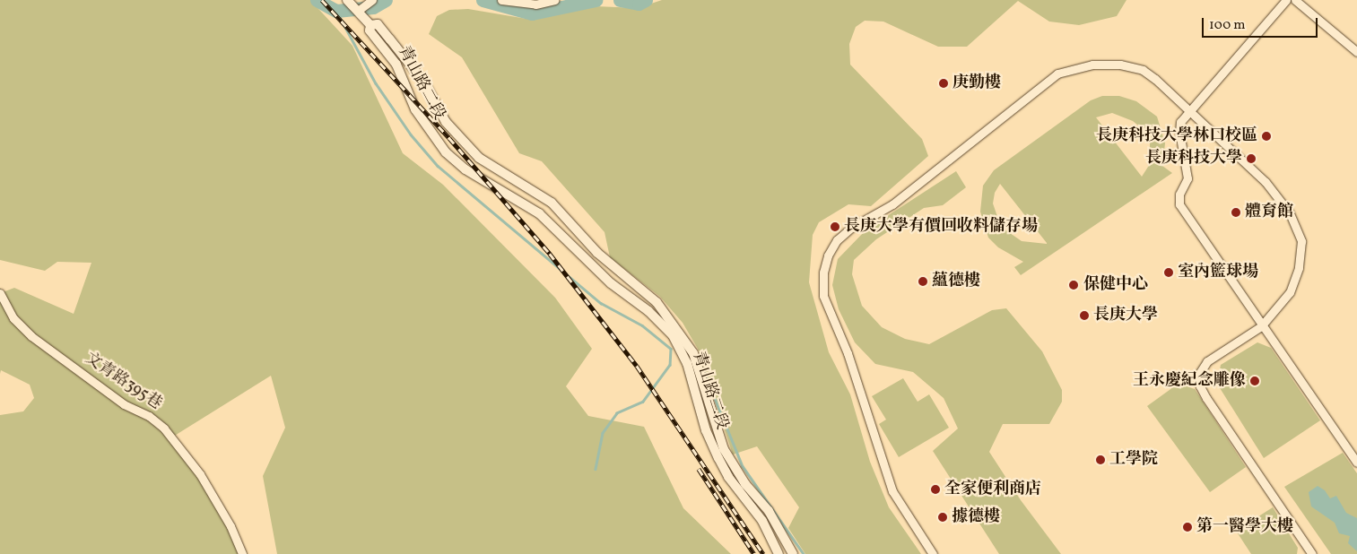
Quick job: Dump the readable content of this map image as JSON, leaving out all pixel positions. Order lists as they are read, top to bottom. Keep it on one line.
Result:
{"streets":{"street":["青山路二段","文青路395巷"]},"places":["庚勤樓","長庚科技大學林口校區","長庚科技大學","體育館","長庚大學有價回收料儲存場","室內籃球場","蘊德樓","保健中心","長庚大學","王永慶紀念雕像","工學院","全家便利商店","據德樓","第一醫學大樓"],"scale_bar":"100 m"}
